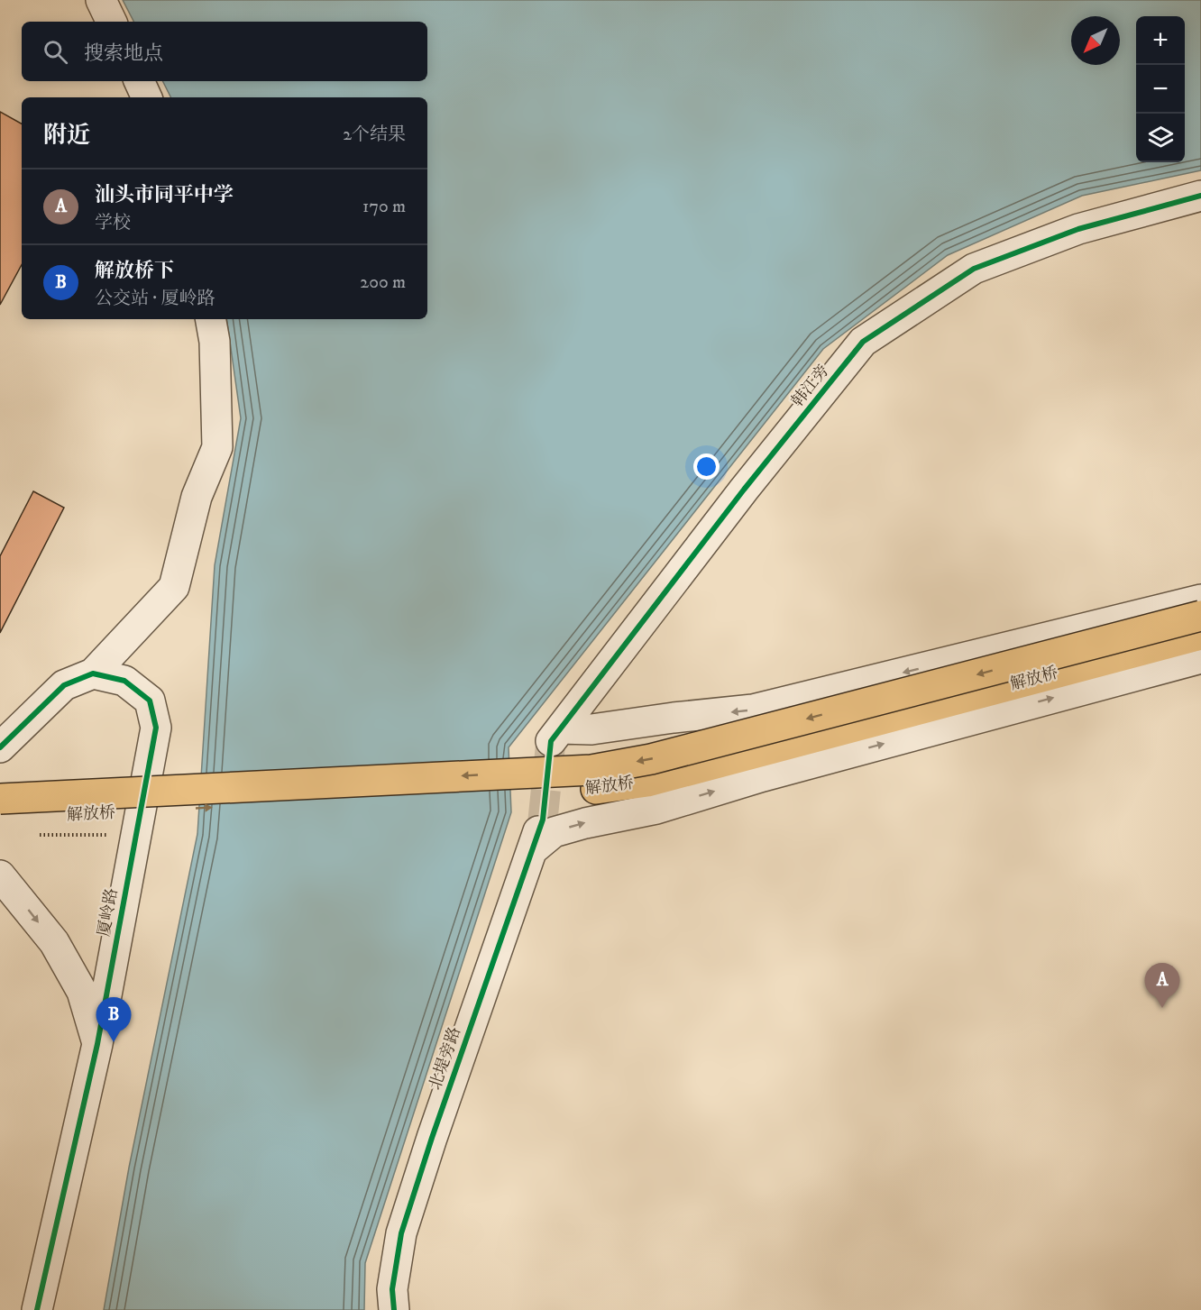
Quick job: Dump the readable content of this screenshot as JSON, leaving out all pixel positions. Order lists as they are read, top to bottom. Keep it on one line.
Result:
{"streets":{"main road":["解放桥"],"street":["韩江旁","厦岭路","北堤旁路"]},"north":"bottom left","page":{"map_buttons":["+","−"],"search":"搜索地点","heading":["附近","2个结果"],"list":[{"mark":"A","name":"汕头市同平中学","note":"学校","value":"170 m"},{"mark":"B","name":"解放桥下","note":"公交站 · 厦岭路","value":"200 m"}],"pins":["A","B"]}}
